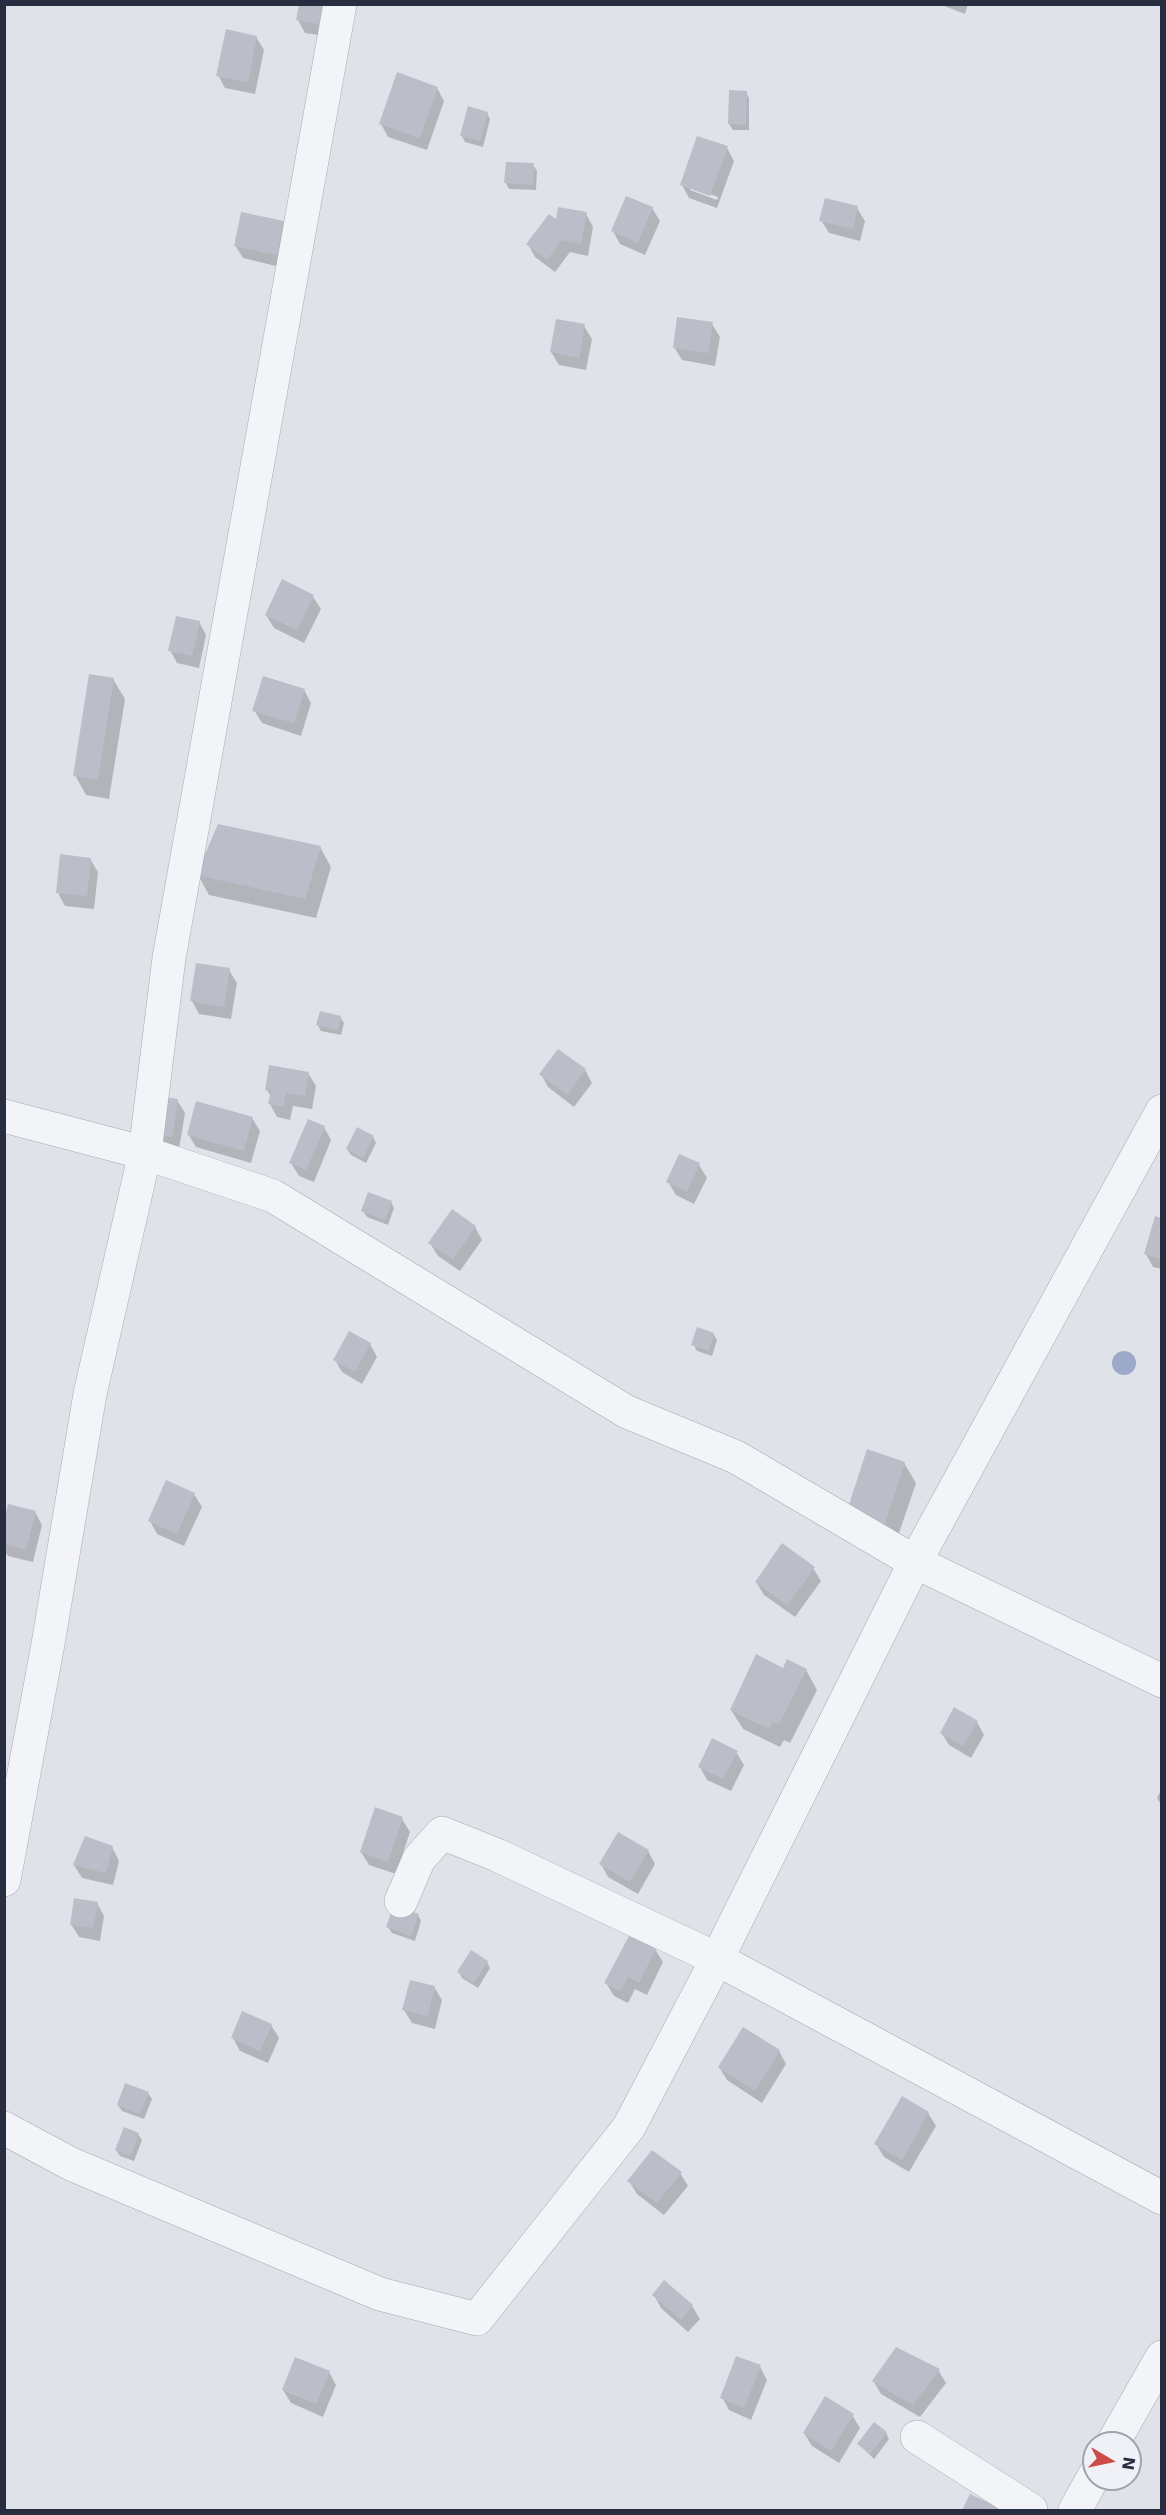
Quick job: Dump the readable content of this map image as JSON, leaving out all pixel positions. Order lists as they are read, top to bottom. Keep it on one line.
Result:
{"north":"right"}
